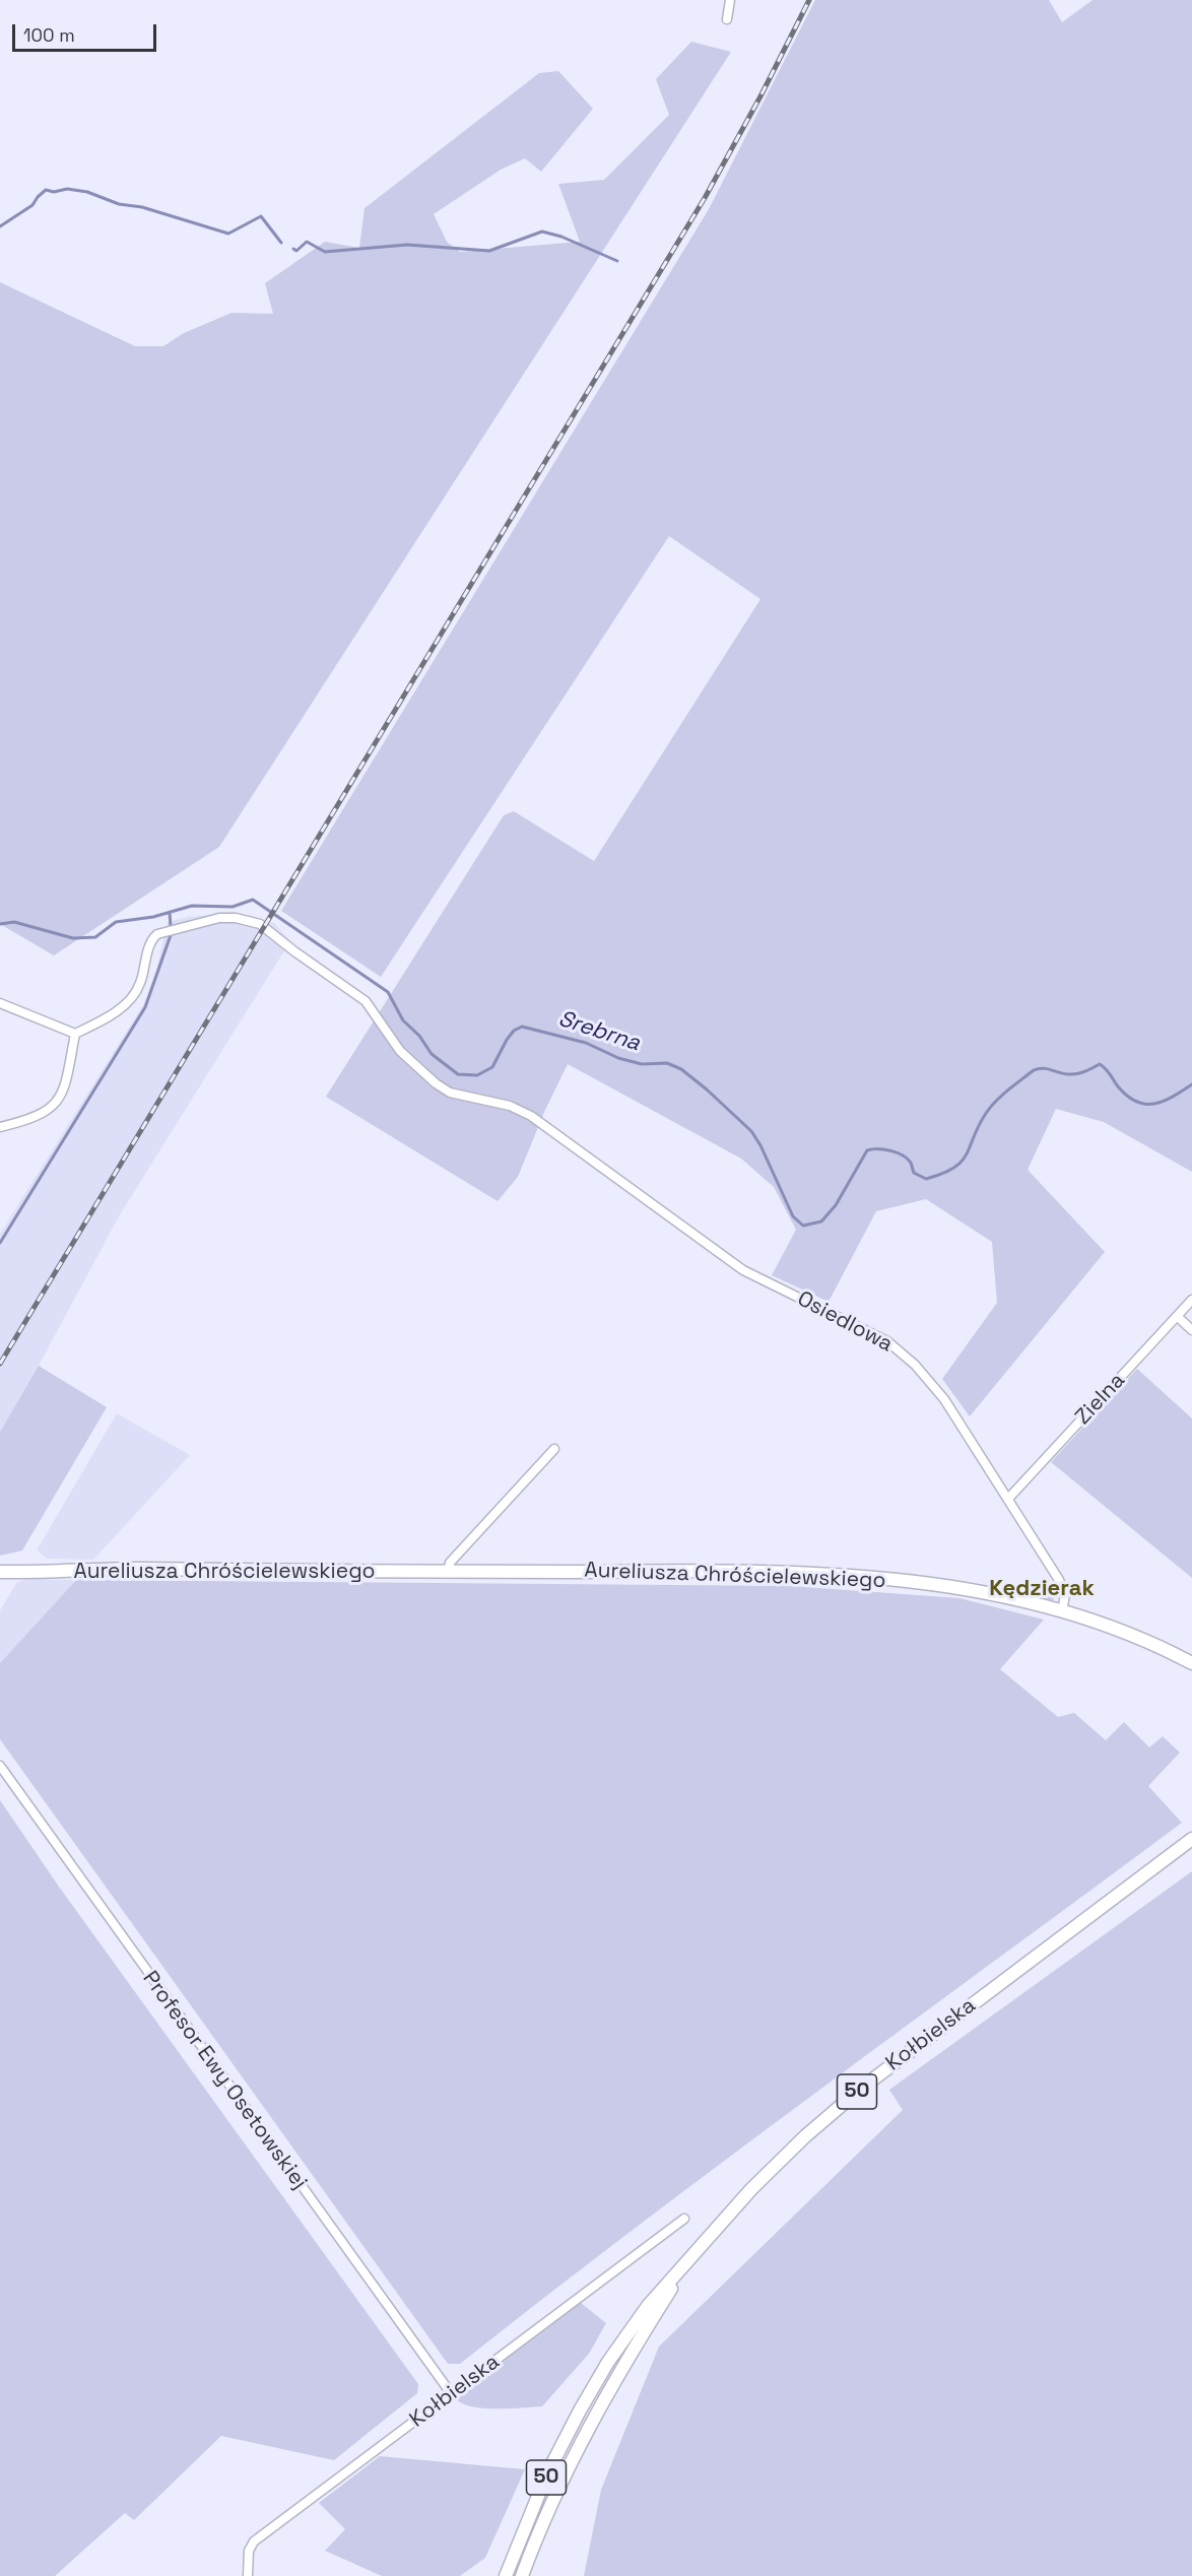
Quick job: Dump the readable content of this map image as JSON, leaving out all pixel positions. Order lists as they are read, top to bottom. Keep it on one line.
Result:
{"streets":{"main road":["Aureliusza Chróścielewskiego","Kołbielska","50"],"street":["Osiedlowa","Zielna","Profesor Ewy Osetowskiej"]},"crossings":[["Osiedlowa","Zielna"],["Osiedlowa","Aureliusza Chróścielewskiego"],["Kołbielska","Profesor Ewy Osetowskiej"],["Kołbielska","50"]],"districts":["Kędzierak"],"water":["Srebrna"],"scale_bar":"100 m"}
